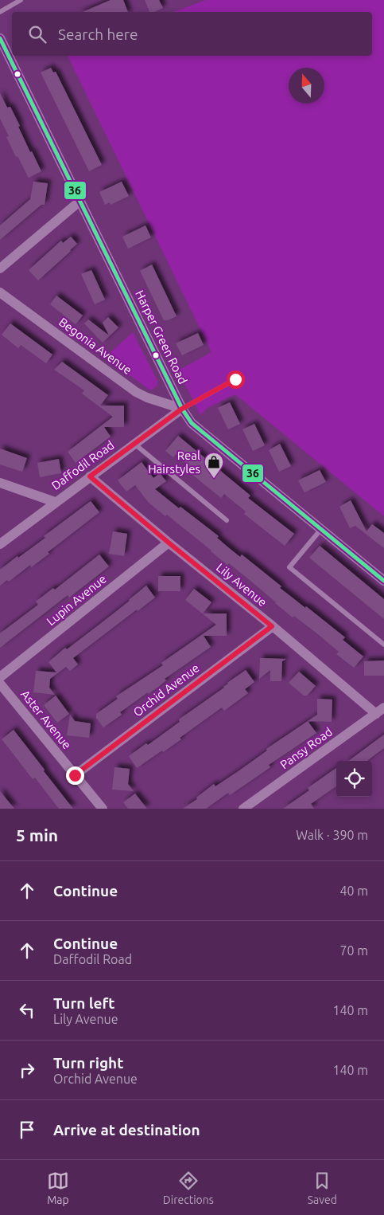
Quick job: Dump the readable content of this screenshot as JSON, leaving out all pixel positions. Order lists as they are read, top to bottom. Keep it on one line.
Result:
{"streets":{"street":["Harper Green Road","Begonia Avenue","Daffodil Road","Lily Avenue","Lupin Avenue","Orchid Avenue","Aster Avenue","Pansy Road"]},"crossings":[["Harper Green Road","Begonia Avenue"],["Harper Green Road","Daffodil Road"],["Begonia Avenue","Daffodil Road"],["Daffodil Road","Lily Avenue"],["Lily Avenue","Lupin Avenue"],["Lily Avenue","Orchid Avenue"],["Lily Avenue","Pansy Road"],["Orchid Avenue","Aster Avenue"]],"places":{"shop":["Real Hairstyles"]},"lines":["transit line 36"],"north":"top","page":{"search":"Search here","heading":["5 min","Walk · 390 m"],"list":[["Continue","40 m"],["Continue","Daffodil Road","70 m"],["Turn left","Lily Avenue","140 m"],["Turn right","Orchid Avenue","140 m"],"Arrive at destination"],"nav":["Map","Directions","Saved"]}}
